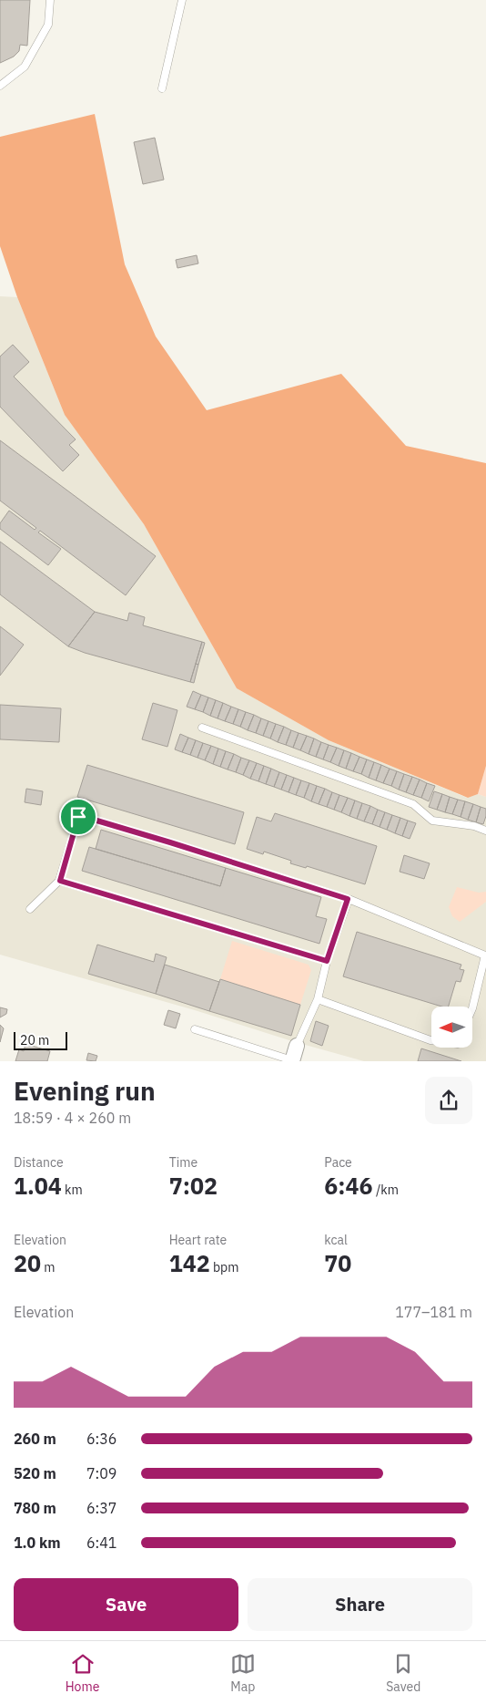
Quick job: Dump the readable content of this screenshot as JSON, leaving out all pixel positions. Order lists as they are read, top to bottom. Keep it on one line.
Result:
{"scale_bar":"20 m","north":"left","page":{"scale":"20 m","heading":["Evening run","18:59 · 4 × 260 m"],"stats":[["Distance","1.04 km"],["Time","7:02"],["Pace","6:46 /km"],["Elevation","20 m"],["Heart rate","142 bpm"],["kcal","70"]],"chart":["Elevation","177–181 m"],"list":[{"name":"260 m","note":"6:36"},{"name":"520 m","note":"7:09"},{"name":"780 m","note":"6:37"},{"name":"1.0 km","note":"6:41"}],"buttons":["Save","Share"],"tabs":["Home","Map","Saved"]}}
